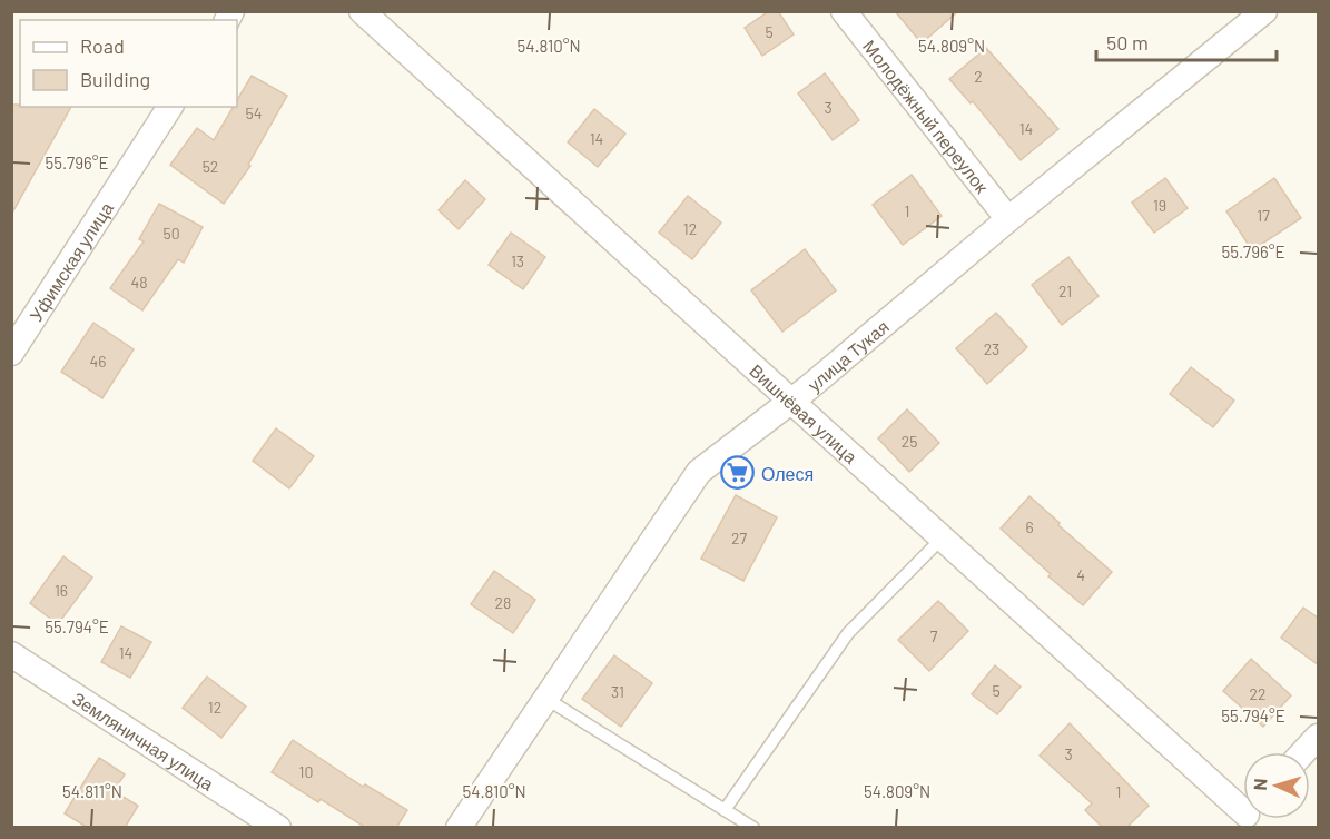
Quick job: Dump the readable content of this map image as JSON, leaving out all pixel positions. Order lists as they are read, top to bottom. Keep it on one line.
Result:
{"streets":{"street":["Молодёжный переулок","Уфимская улица","улица Тукая","Вишнёвая улица","Земляничная улица"]},"crossings":[["Молодёжный переулок","улица Тукая"],["улица Тукая","Вишнёвая улица"]],"places":{"supermarket":["Олеся"]},"house_numbers":["5","2","3","54","14","14","52","19","1","17","12","50","13","48","21","23","46","25","6","27","4","16","28","7","14","5","31","22","12","3","10","1"],"legend":["Road","Building"],"scale_bar":"50 m","north":"left","coordinates":["54.810°N","54.809°N","55.796°E","55.794°E","54.811°N"]}
